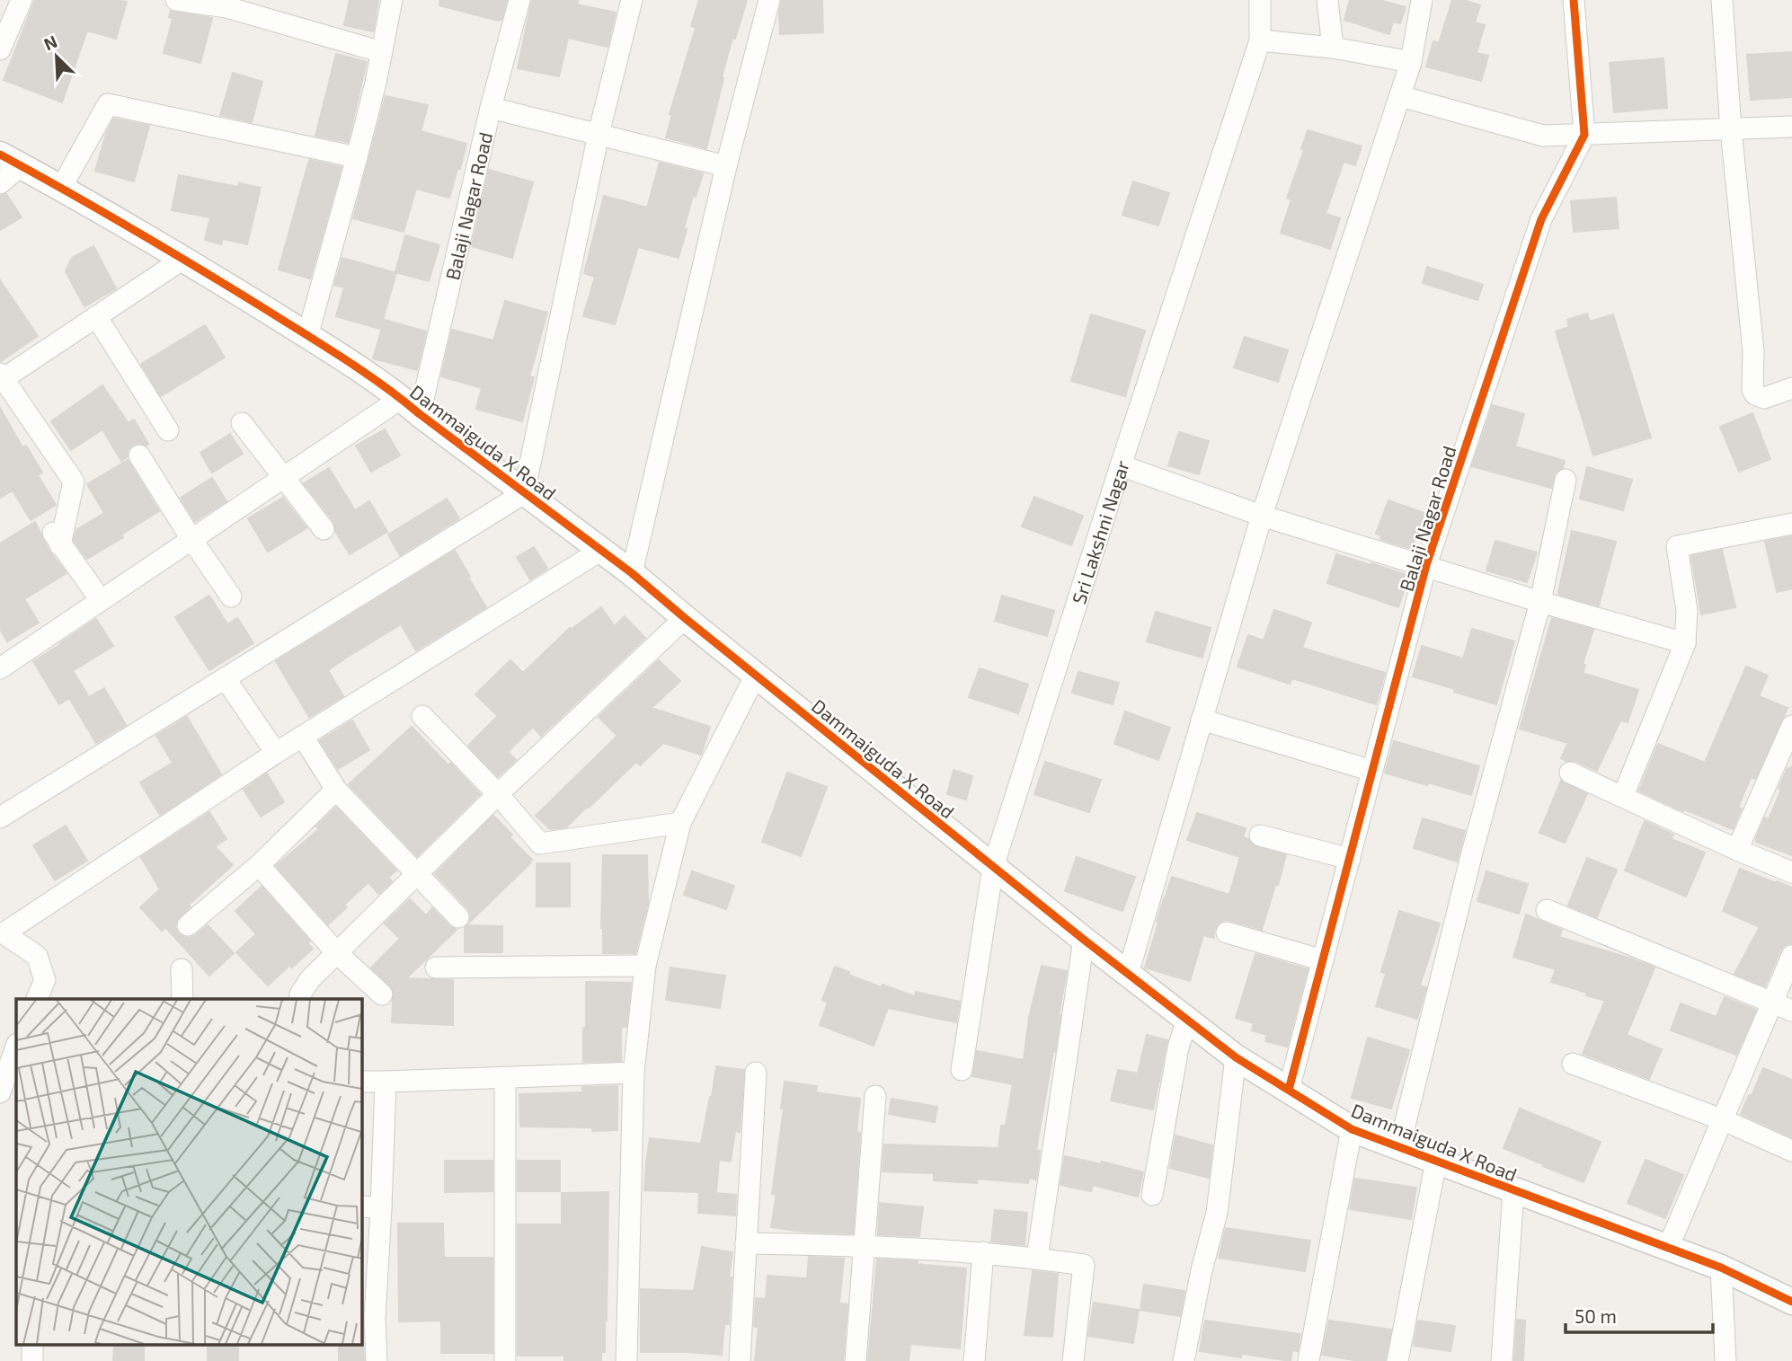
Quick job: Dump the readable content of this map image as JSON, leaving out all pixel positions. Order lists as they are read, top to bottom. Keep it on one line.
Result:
{"streets":{"street":["Balaji Nagar Road","Dammaiguda X Road","Sri Lakshni Nagar"]},"crossings":[["Balaji Nagar Road","Dammaiguda X Road"],["Dammaiguda X Road","Sri Lakshni Nagar"]],"scale_bar":"50 m","north":"top left"}
